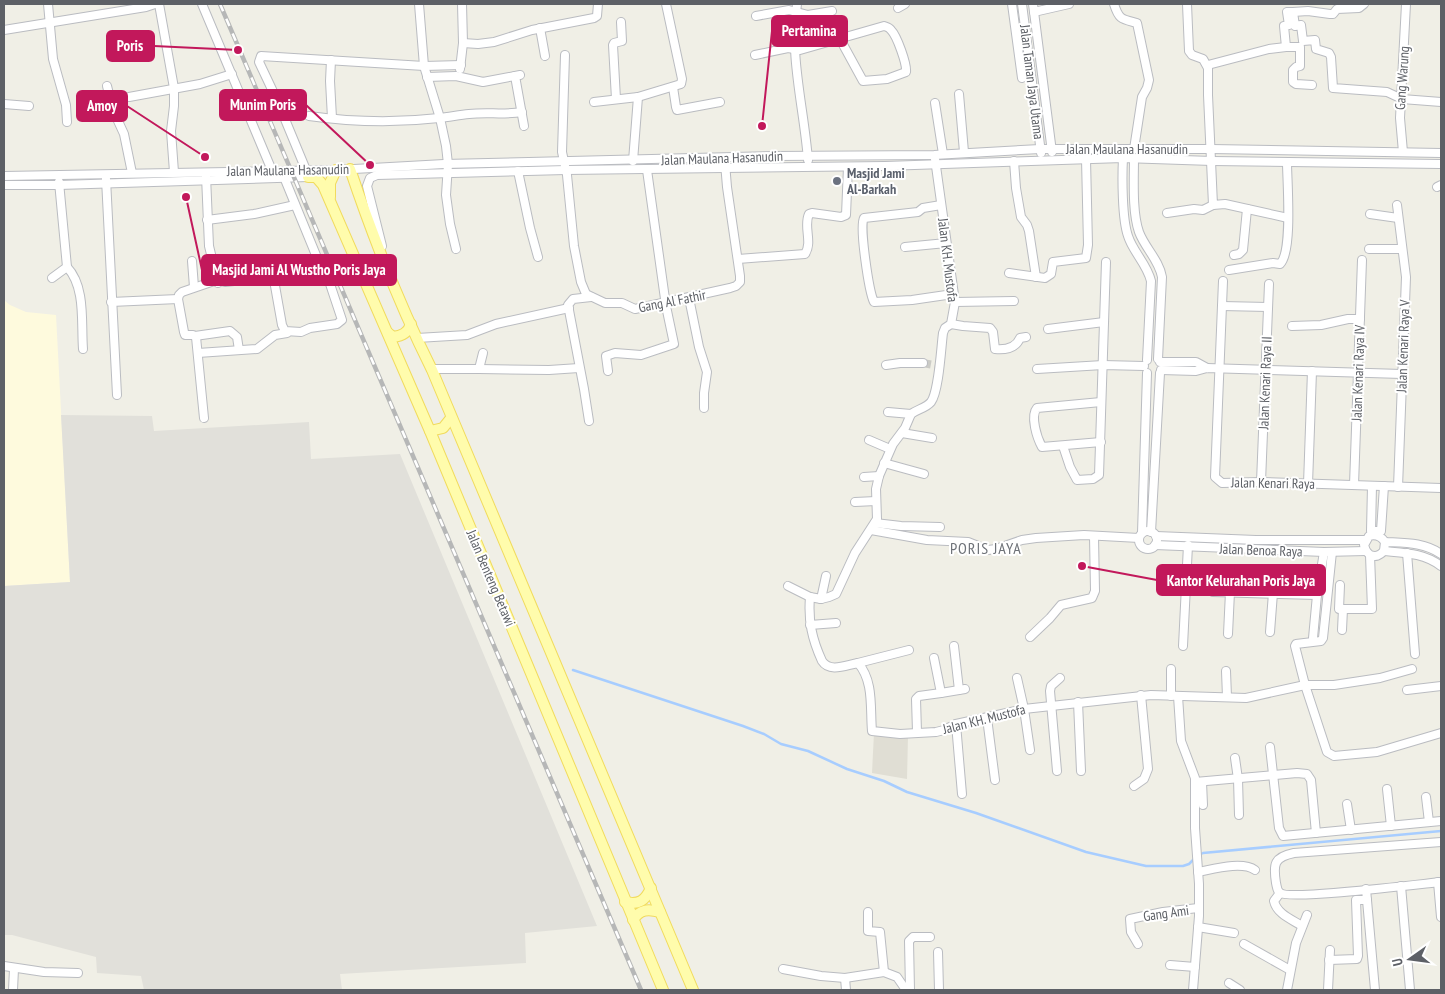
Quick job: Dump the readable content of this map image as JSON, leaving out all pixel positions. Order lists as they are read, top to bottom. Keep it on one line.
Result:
{"streets":{"main road":["Jalan Benteng Betawi"],"street":["Gang Warung","Jalan Taman Jaya Utama","Jalan Maulana Hasanudin","Jalan KH. Mustofa","Gang Al Fathir","Jalan Kenari Raya V","Jalan Kenari Raya IV","Jalan Kenari Raya II","Jalan Kenari Raya","Jalan Benoa Raya","Gang Ami"]},"crossings":[["Gang Warung","Jalan Maulana Hasanudin"],["Jalan Taman Jaya Utama","Jalan Maulana Hasanudin"],["Jalan Maulana Hasanudin","Jalan KH. Mustofa"],["Jalan Maulana Hasanudin","Gang Al Fathir"],["Jalan Maulana Hasanudin","Jalan Benteng Betawi"],["Jalan Kenari Raya V","Jalan Kenari Raya"],["Jalan Kenari Raya IV","Jalan Kenari Raya"],["Jalan Kenari Raya II","Jalan Kenari Raya"]],"districts":["PORIS JAYA"],"places":["Poris","Pertamina","Amoy","Munim Poris","Masjid Jami Al-Barkah","Masjid Jami Al Wustho Poris Jaya","Kantor Kelurahan Poris Jaya"],"north":"left"}
